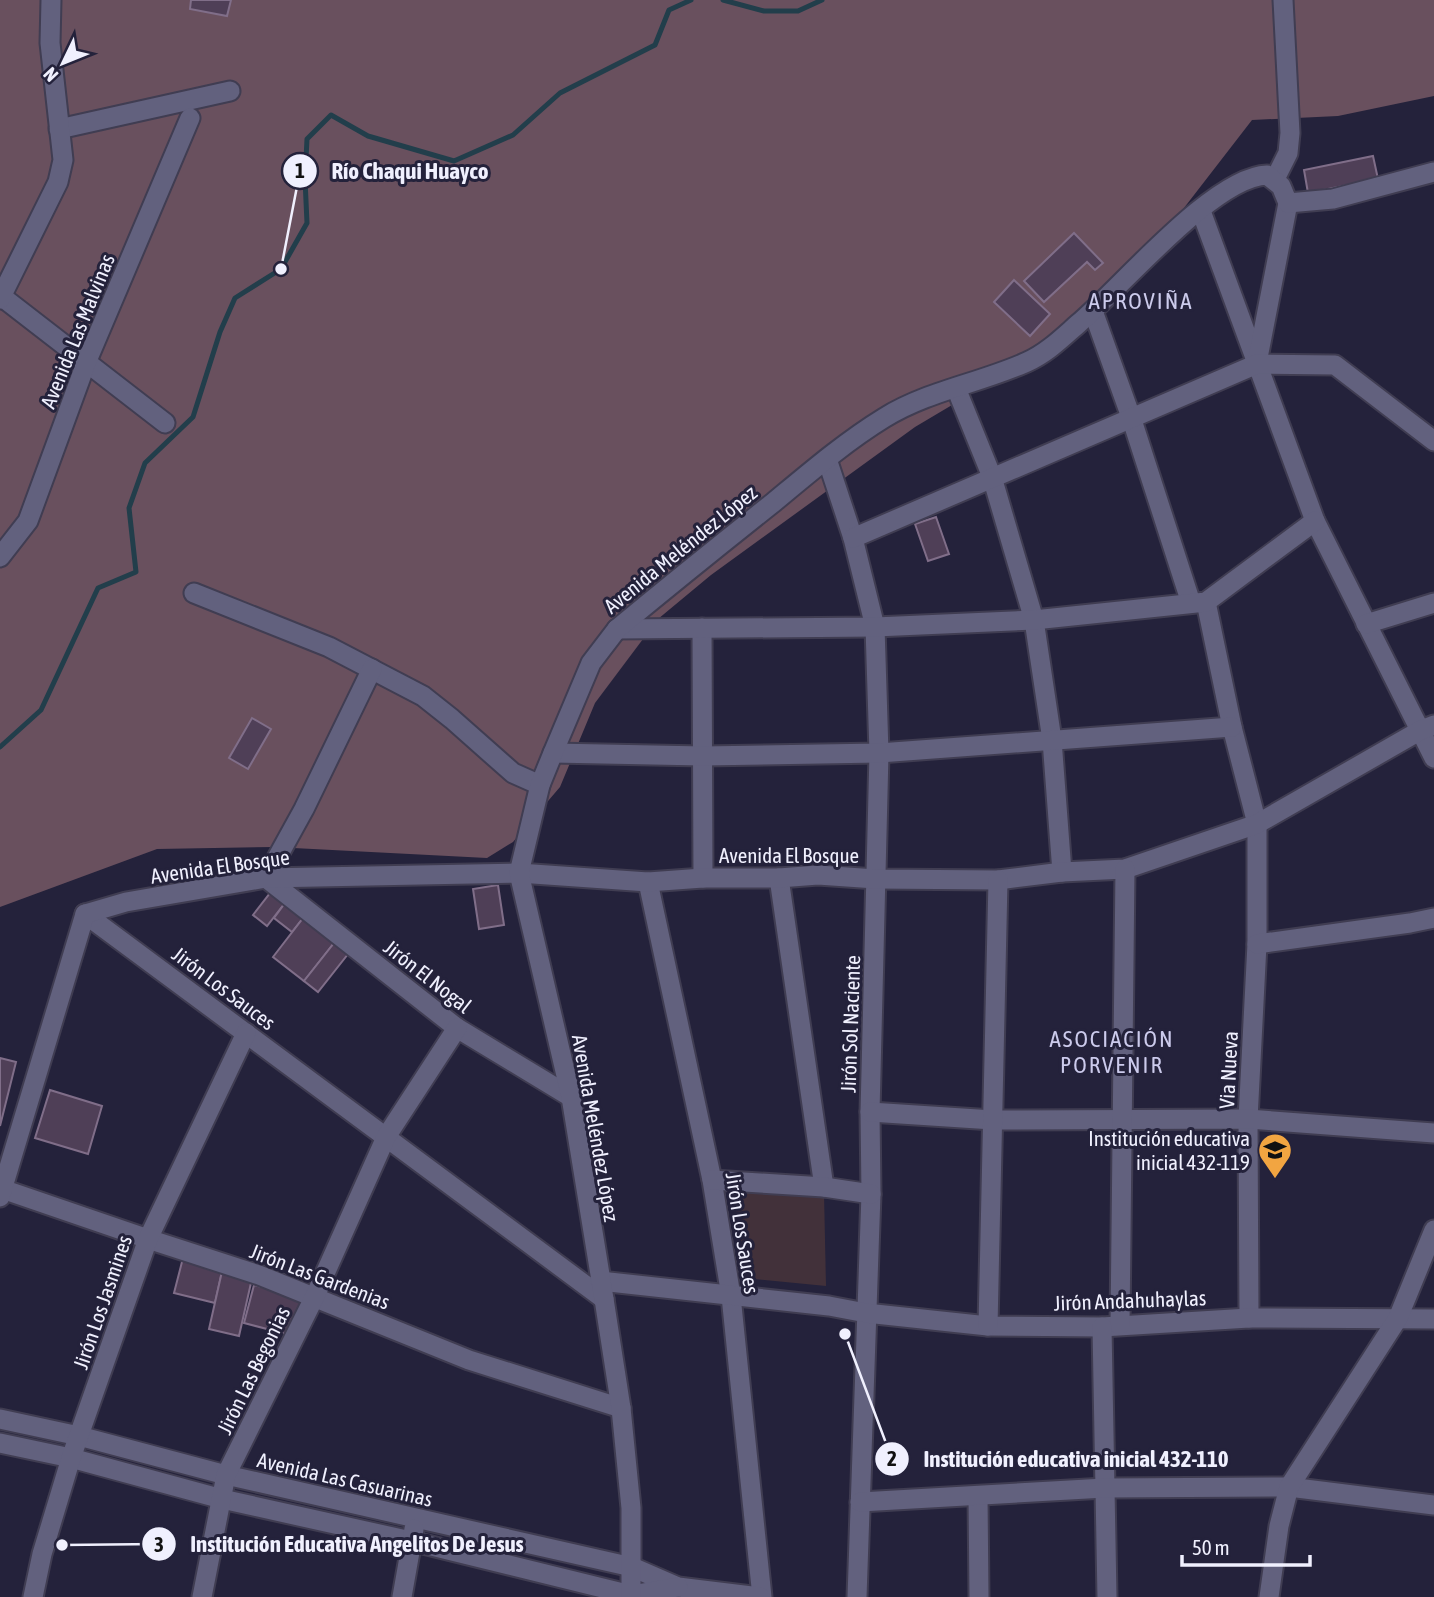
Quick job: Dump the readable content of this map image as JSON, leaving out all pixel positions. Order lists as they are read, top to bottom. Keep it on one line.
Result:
{"streets":{"street":["Avenida Las Malvinas","Avenida Meléndez López","Avenida El Bosque","Jirón El Nogal","Jirón Los Sauces","Jirón Sol Naciente","Via Nueva","Jirón Las Gardenias","Jirón Andahuhaylas","Jirón Los Jasmines","Jirón Las Begonias","Avenida Las Casuarinas"]},"crossings":[["Avenida Meléndez López","Avenida El Bosque"],["Avenida Meléndez López","Jirón El Nogal"],["Avenida Meléndez López","Jirón Los Sauces"],["Avenida Meléndez López","Jirón Sol Naciente"],["Avenida Meléndez López","Via Nueva"],["Avenida Meléndez López","Jirón Las Gardenias"],["Avenida Meléndez López","Avenida Las Casuarinas"],["Avenida El Bosque","Jirón El Nogal"],["Avenida El Bosque","Jirón Los Sauces"],["Avenida El Bosque","Jirón Sol Naciente"],["Avenida El Bosque","Via Nueva"],["Jirón El Nogal","Jirón Las Begonias"],["Jirón Los Sauces","Jirón Andahuhaylas"],["Jirón Los Sauces","Jirón Los Jasmines"],["Jirón Los Sauces","Jirón Las Begonias"],["Jirón Los Sauces","Avenida Las Casuarinas"],["Jirón Sol Naciente","Jirón Andahuhaylas"],["Via Nueva","Jirón Andahuhaylas"],["Jirón Las Gardenias","Jirón Los Jasmines"],["Jirón Las Gardenias","Jirón Las Begonias"],["Jirón Los Jasmines","Avenida Las Casuarinas"],["Jirón Las Begonias","Avenida Las Casuarinas"]],"districts":["APROVIÑA","ASOCIACIÓN PORVENIR"],"places":{"other":["Río Chaqui Huayco","Institución educativa inicial 432-110","Institución Educativa Angelitos De Jesus"],"school or university":["Institución educativa inicial 432-119"]},"scale_bar":"50 m","north":"bottom left"}
